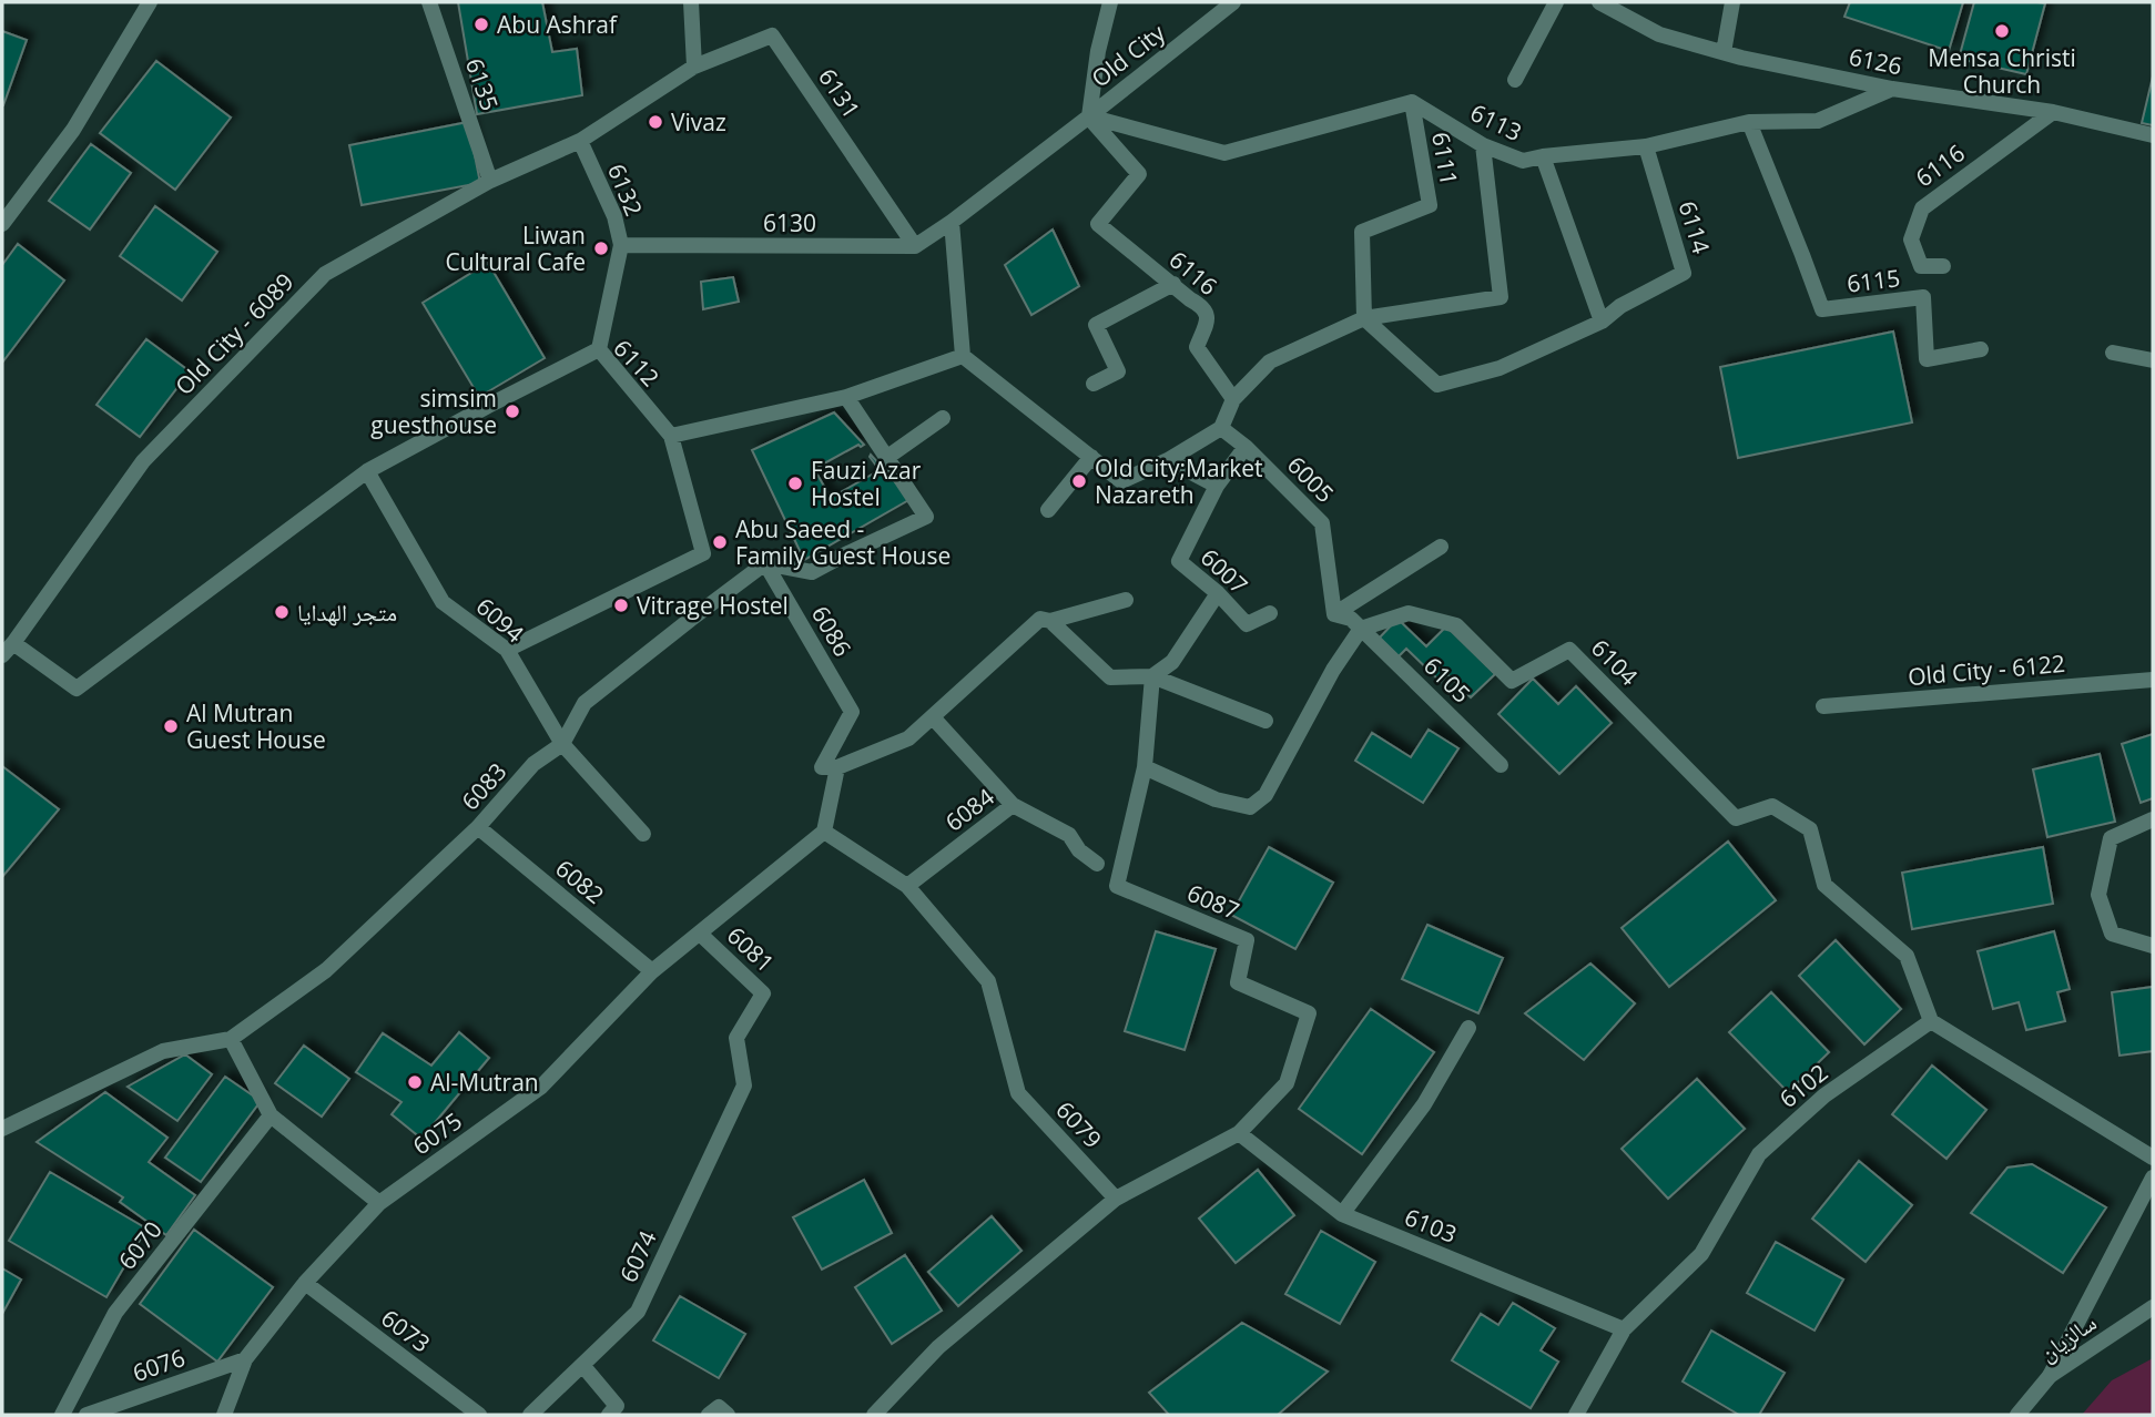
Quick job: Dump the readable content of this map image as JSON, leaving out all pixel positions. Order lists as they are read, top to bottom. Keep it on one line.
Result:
{"streets":{"street":["Old City","6126","6135","6131","6113","6111","6116","6132","6130","6114","6115","Old City - 6089","6112","6005","6007","6094","6086","6104","Old City - 6122","6105","6083","6084","6082","6087","6081","6102","6079","6075","6103","6070","6074","6073","سالزيان","6076"]},"crossings":[["Old City","6116"],["6126","6113"],["6126","6116"],["6135","Old City - 6089"],["6131","6130"],["6131","Old City - 6089"],["6113","6111"],["6113","6114"],["6113","6115"],["6132","6130"],["6132","Old City - 6089"],["6132","6112"],["Old City - 6089","6112"],["6112","6094"],["6005","6007"],["6094","6083"],["6086","6083"],["6086","6079"],["6086","6075"],["6104","6105"],["6104","6102"],["6083","6082"],["6084","6079"],["6082","6075"],["6087","6079"],["6087","6103"],["6081","6075"],["6081","6074"],["6102","6103"],["6079","6075"],["6075","6073"],["6075","6076"]],"places":["Abu Ashraf","Mensa Christi Church","Vivaz","Liwan Cultural Cafe","simsim guesthouse","Old City;Market Nazareth","Fauzi Azar Hostel","Abu Saeed - Family Guest House","Vitrage Hostel","متجر الهدايا","Al Mutran Guest House","Al-Mutran"]}
